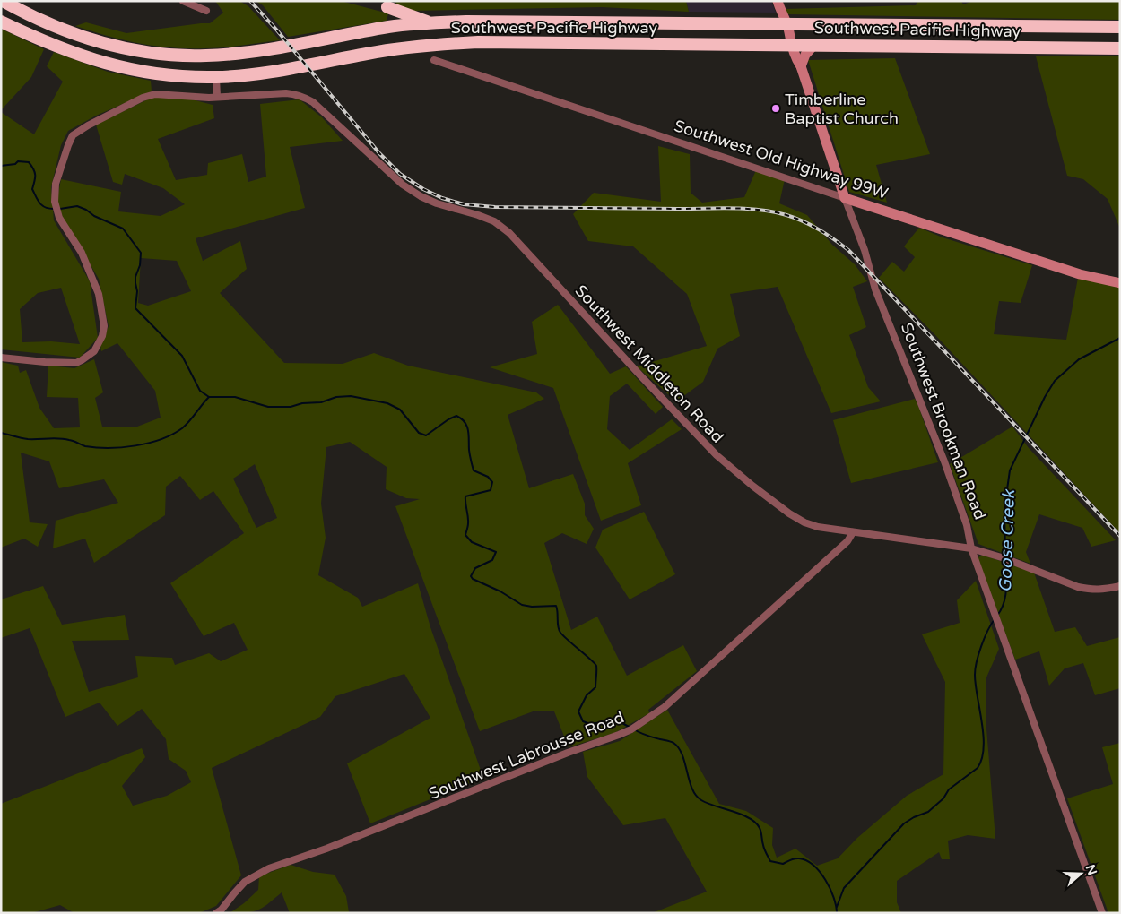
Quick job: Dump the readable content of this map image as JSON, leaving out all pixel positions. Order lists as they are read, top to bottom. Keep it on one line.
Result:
{"streets":{"highway":["Southwest Pacific Highway"],"street":["Southwest Old Highway 99W","Southwest Middleton Road","Southwest Brookman Road","Southwest Labrousse Road"]},"crossings":[["Southwest Pacific Highway","Southwest Brookman Road"],["Southwest Old Highway 99W","Southwest Brookman Road"],["Southwest Middleton Road","Southwest Brookman Road"],["Southwest Middleton Road","Southwest Labrousse Road"]],"water":["Goose Creek"],"places":["Timberline Baptist Church"],"north":"right"}
